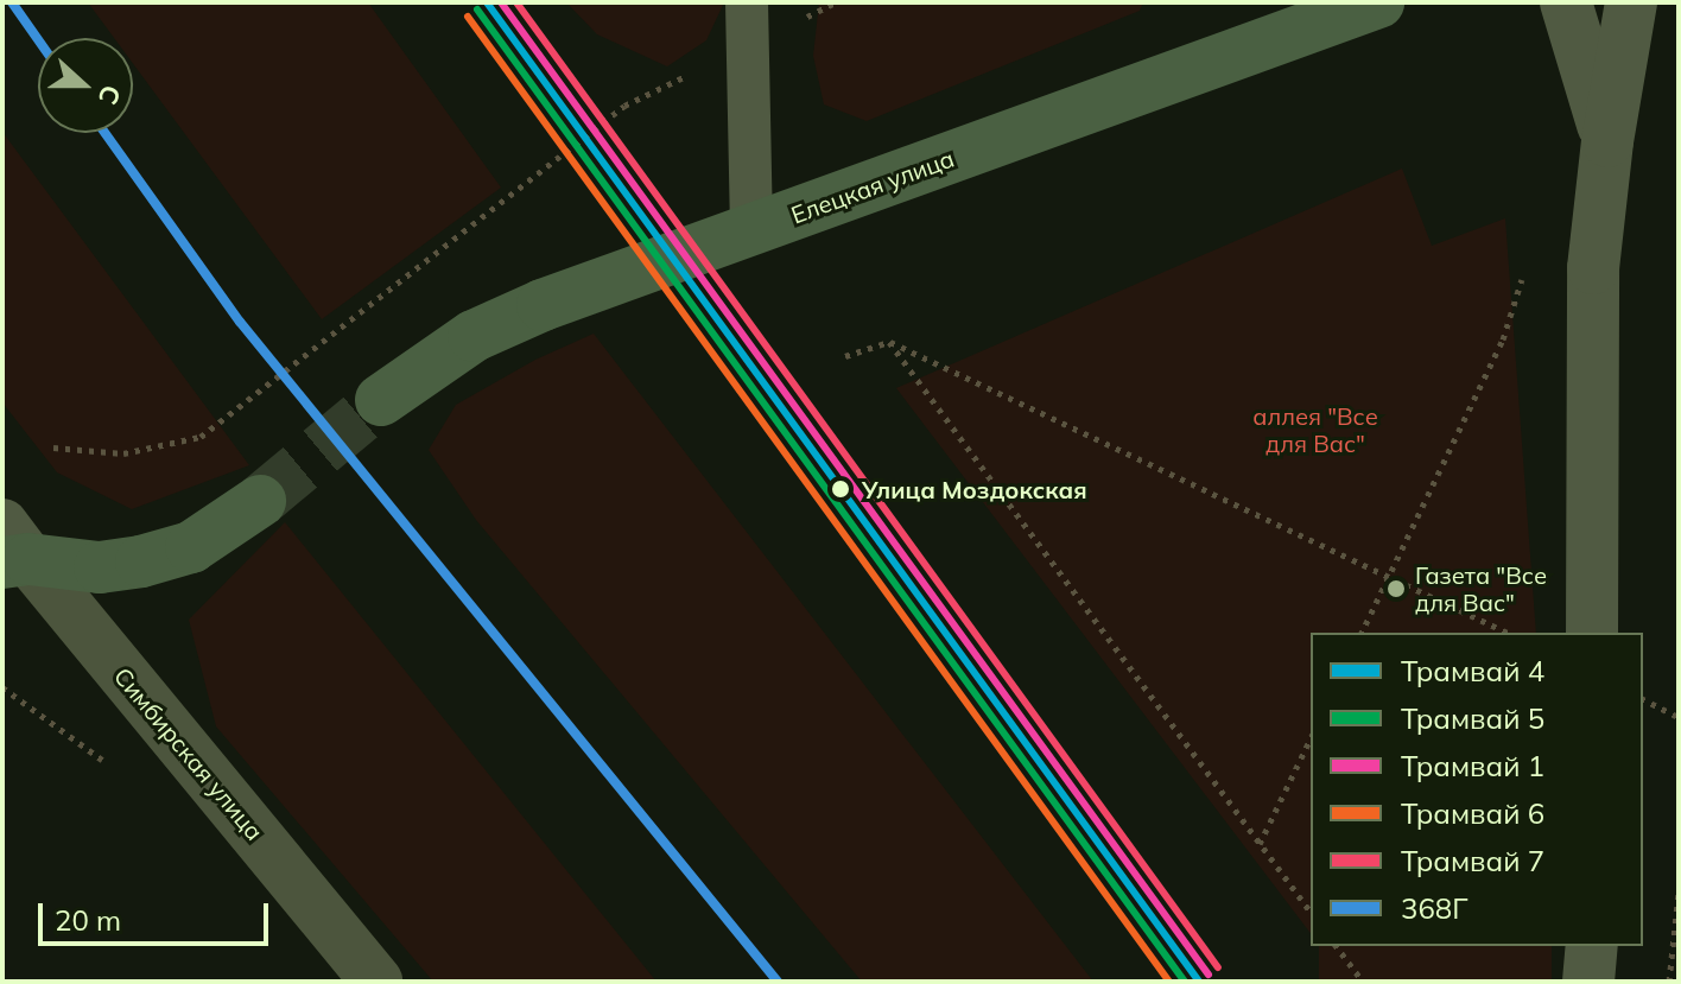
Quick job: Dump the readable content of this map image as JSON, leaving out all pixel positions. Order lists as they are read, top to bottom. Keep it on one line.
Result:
{"streets":{"main road":["Елецкая улица","Симбирская улица"]},"parks":["аллея \"Все для Вас\""],"places":["Улица Моздокская","Газета \"Все для Вас\""],"lines":["tram line 4","tram line 1","tram line 7","transit line 368Г","tram line 5","tram line 6"],"legend":["Трамвай 4","Трамвай 5","Трамвай 1","Трамвай 6","Трамвай 7","368Г"],"scale_bar":"20 m","north":"right"}
